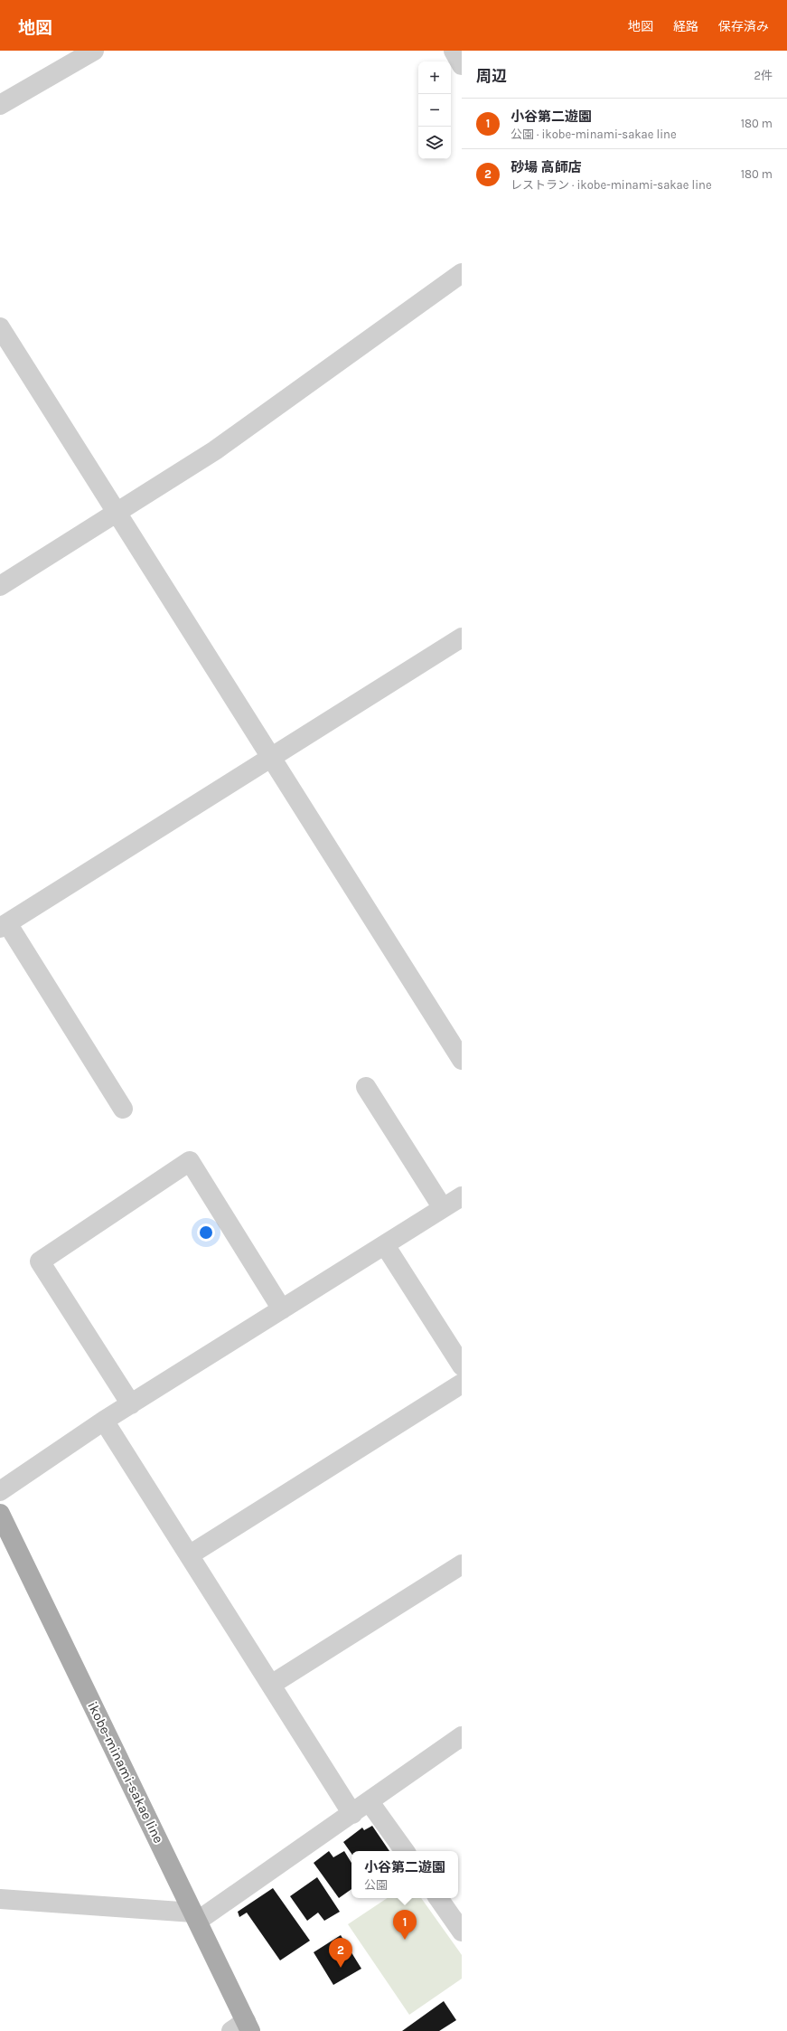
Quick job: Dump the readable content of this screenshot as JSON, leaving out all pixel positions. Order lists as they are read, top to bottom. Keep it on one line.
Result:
{"streets":{"main road":["ikobe-minami-sakae line"]},"page":{"header":"地図","nav":["地図","経路","保存済み"],"heading":["周辺","2件"],"map_buttons":["+","−"],"list":[{"mark":"1","name":"小谷第二遊園","note":"公園 · ikobe-minami-sakae line","value":"180 m"},{"mark":"2","name":"砂場 高師店","note":"レストラン · ikobe-minami-sakae line","value":"180 m"}],"popup":["小谷第二遊園","公園"],"pins":["1","2"]}}
